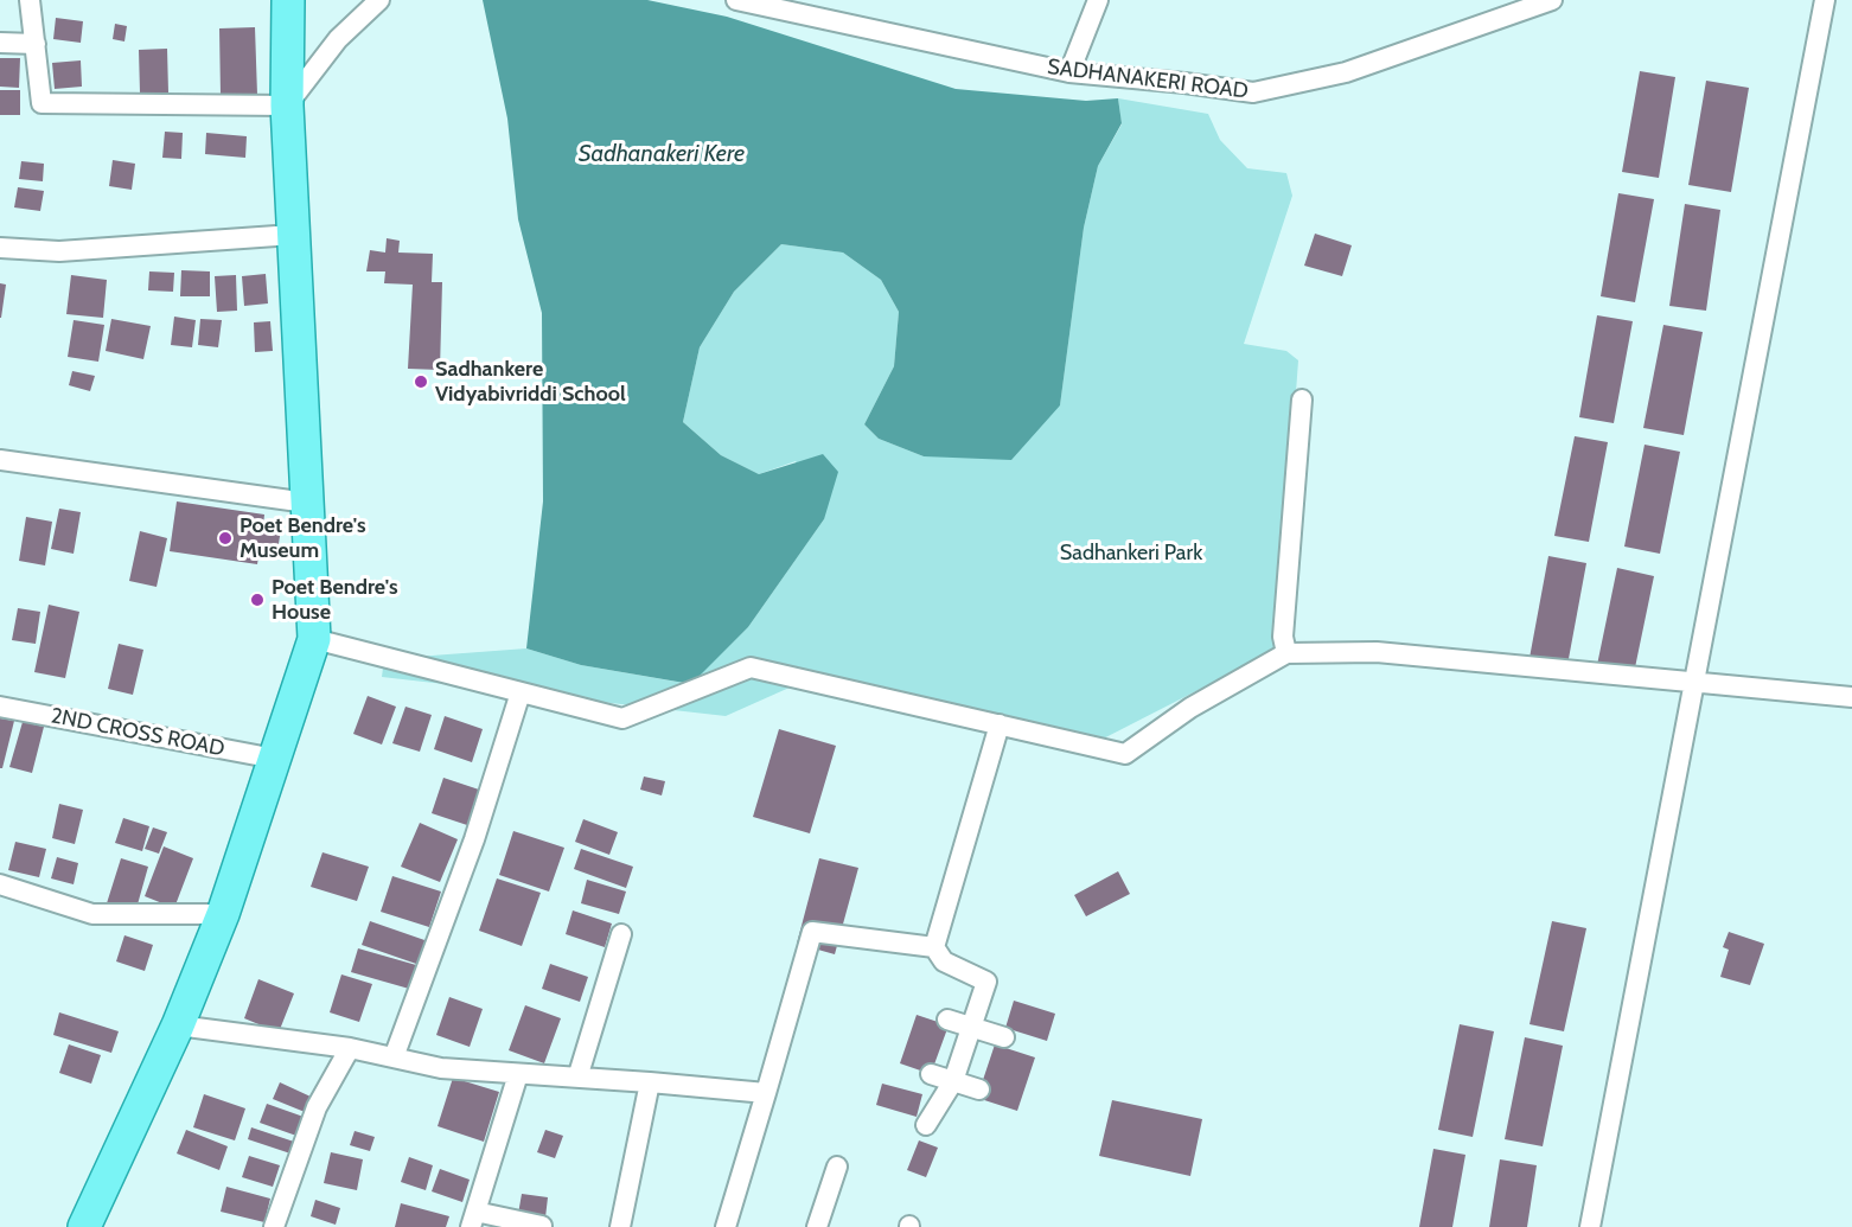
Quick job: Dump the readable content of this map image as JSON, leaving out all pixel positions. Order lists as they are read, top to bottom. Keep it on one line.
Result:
{"streets":{"street":["SADHANAKERI ROAD","2ND CROSS ROAD"]},"water":["Sadhanakeri Kere"],"parks":["Sadhankeri Park"],"places":["Sadhankere Vidyabivriddi School","Poet Bendre's Museum","Poet Bendre's House"]}
